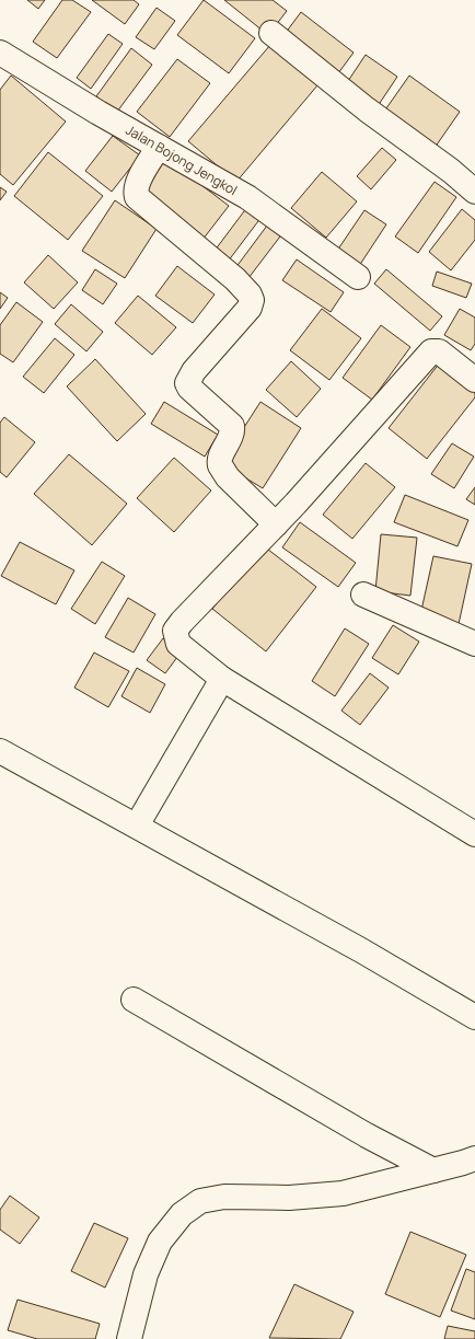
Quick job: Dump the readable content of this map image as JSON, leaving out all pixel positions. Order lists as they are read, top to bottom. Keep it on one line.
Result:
{"streets":{"street":["Jalan Bojong Jengkol"]}}
